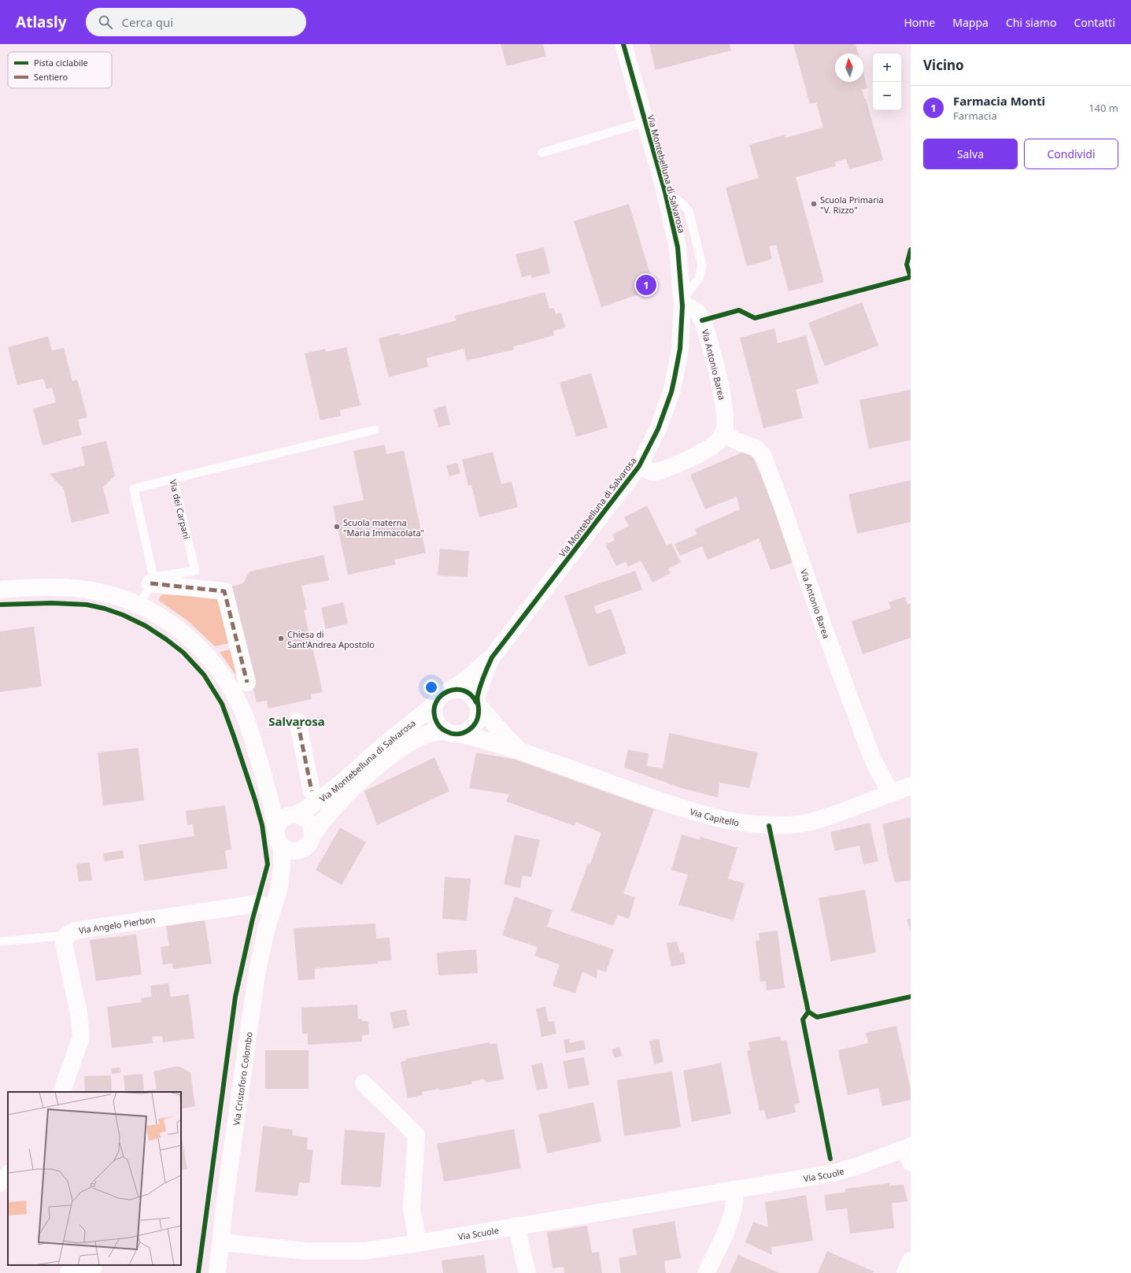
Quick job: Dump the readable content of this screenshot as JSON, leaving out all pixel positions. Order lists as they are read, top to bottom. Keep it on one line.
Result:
{"streets":{"street":["Via Montebelluna di Salvarosa","Via Antonio Barea","Via Capitello","Via Angelo Pierbon","Via Cristoforo Colombo","Via Scuole"],"lane":["Via dei Carpani"]},"crossings":[["Via Montebelluna di Salvarosa","Via Antonio Barea"],["Via Montebelluna di Salvarosa","Via Capitello"],["Via Montebelluna di Salvarosa","Via Cristoforo Colombo"],["Via Antonio Barea","Via Capitello"],["Via Angelo Pierbon","Via Cristoforo Colombo"],["Via Cristoforo Colombo","Via Scuole"]],"districts":["Salvarosa"],"places":["Scuola Primaria \"V. Rizzo\"","Scuola materna \"Maria Immacolata\"","Chiesa di Sant'Andrea Apostolo"],"legend":["Pista ciclabile","Sentiero"],"north":"top","page":{"header":"Atlasly","search":"Cerca qui","nav":["Home","Mappa","Chi siamo","Contatti"],"heading":"Vicino","map_buttons":["+","−"],"list":[{"mark":"1","name":"Farmacia Monti","note":"Farmacia","value":"140 m"}],"buttons":["Salva","Condividi"],"pins":"1"}}
